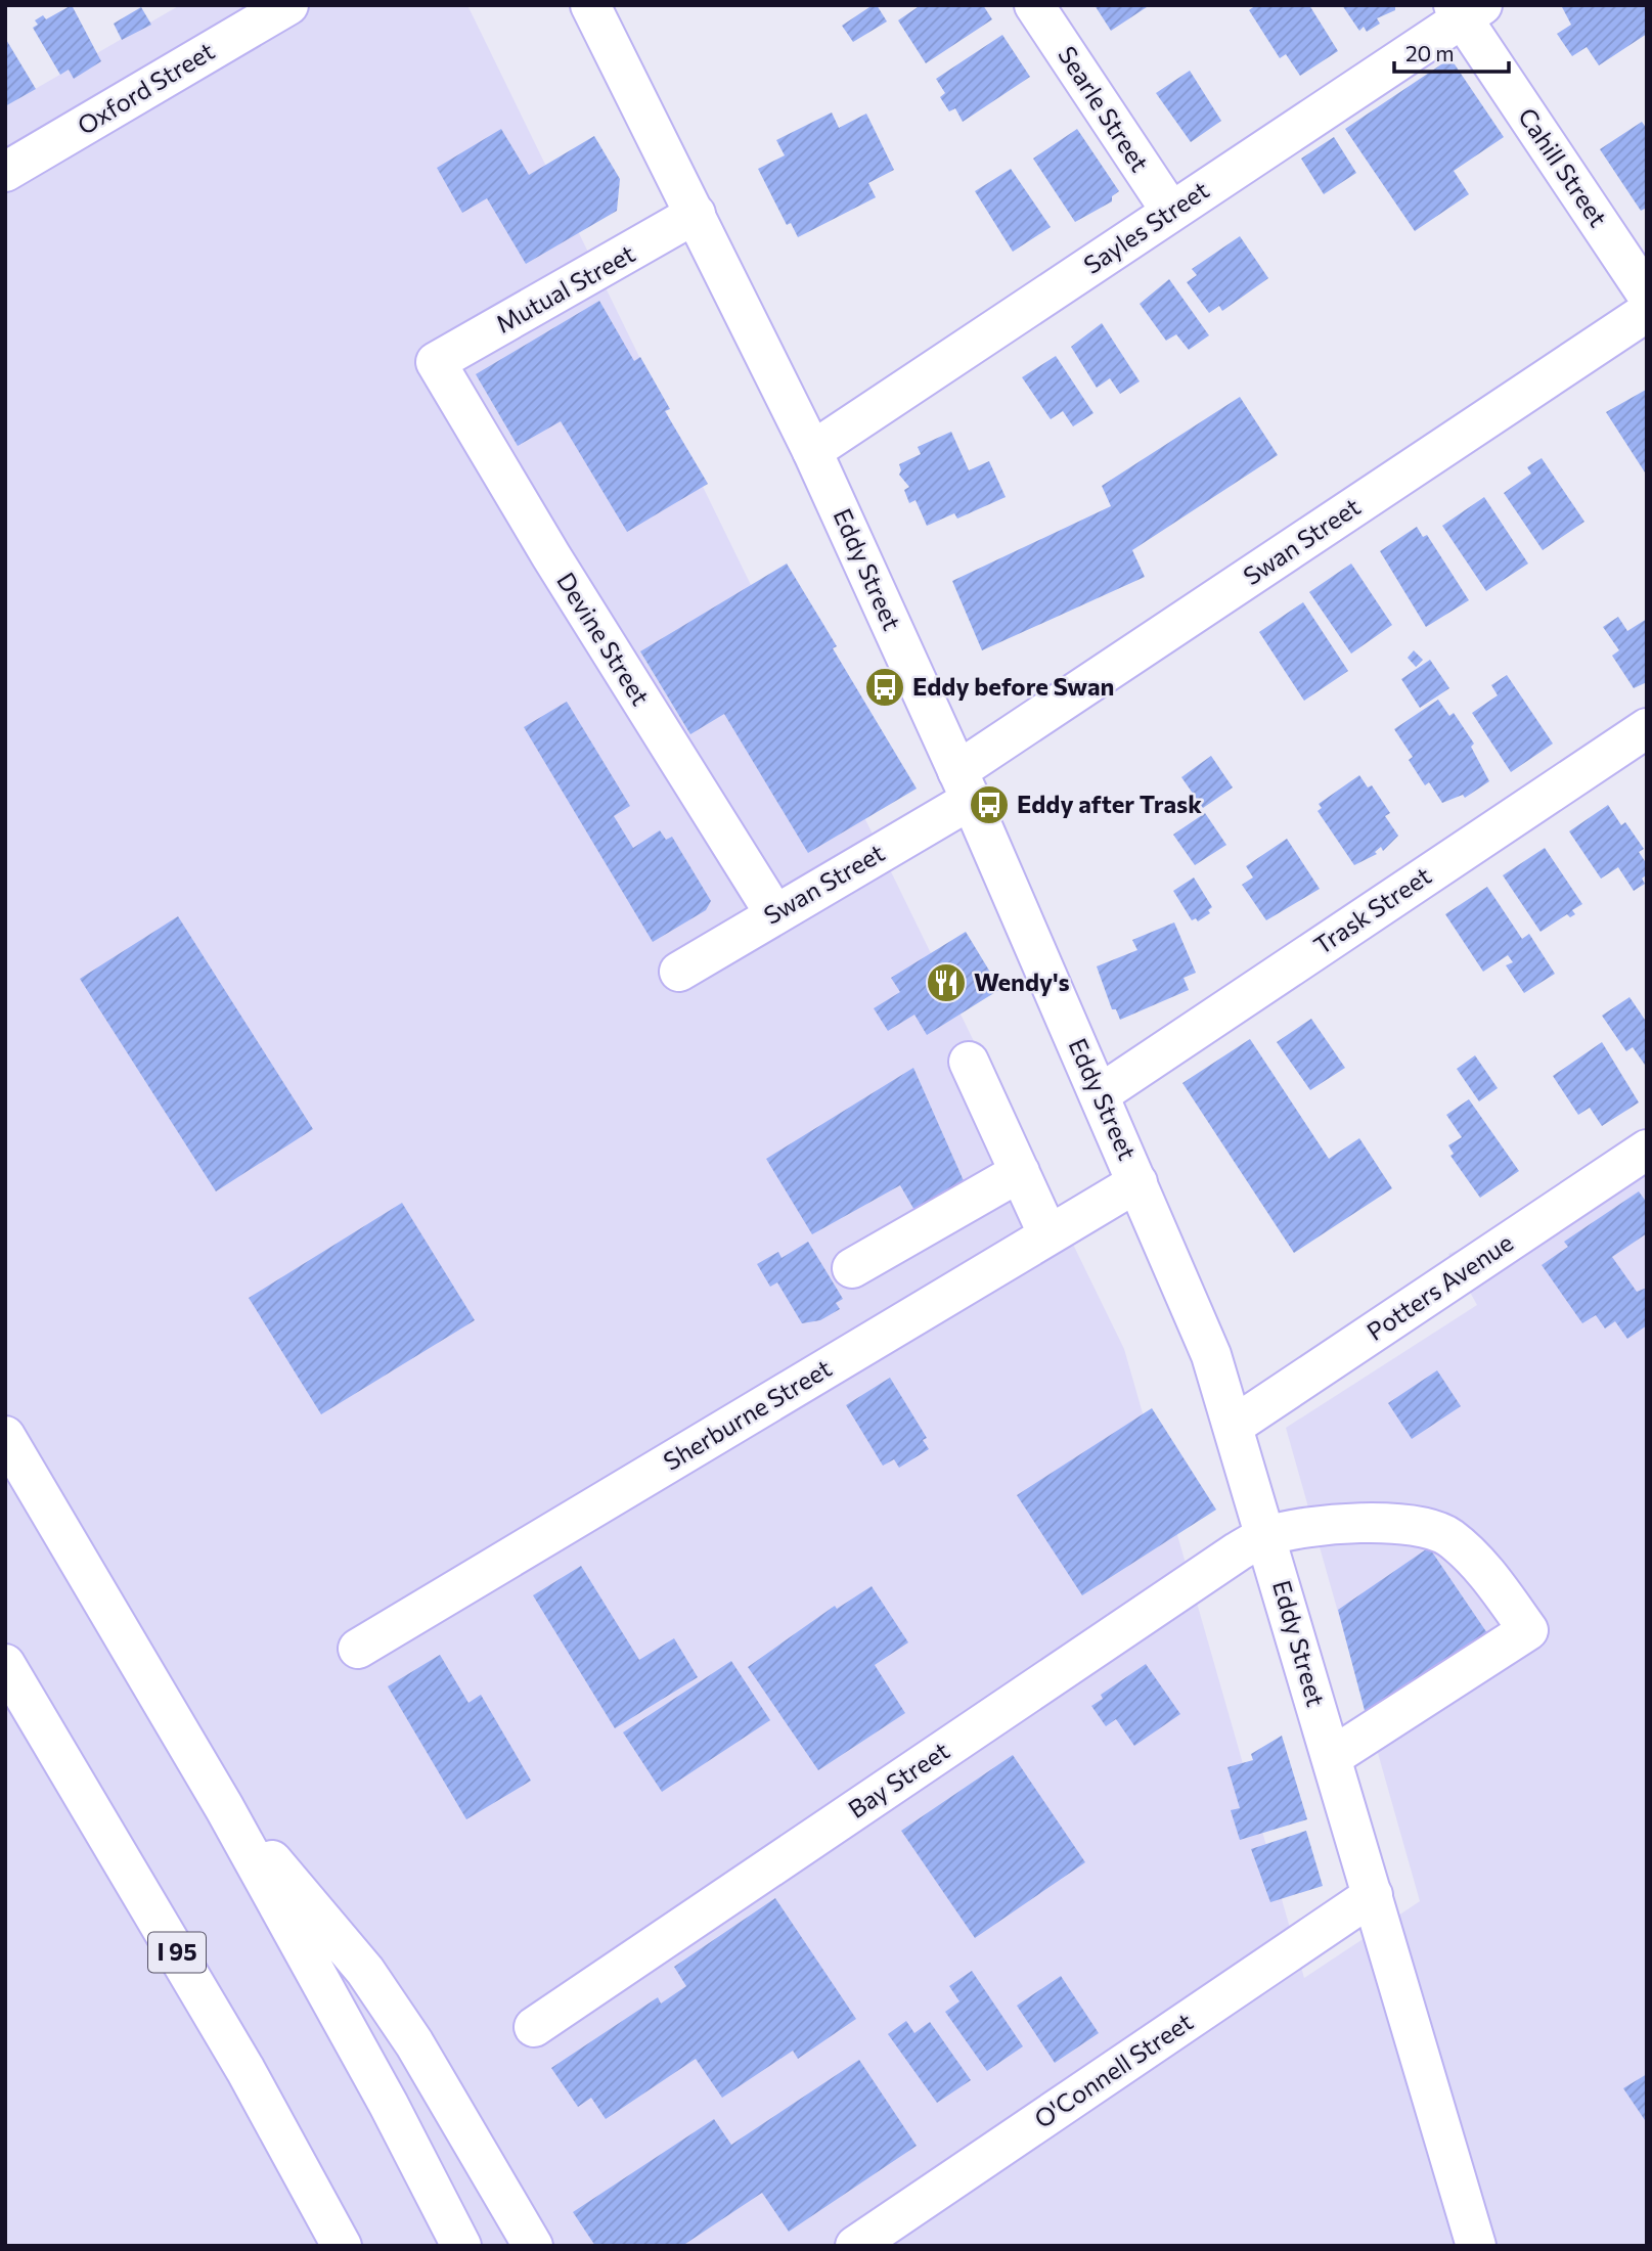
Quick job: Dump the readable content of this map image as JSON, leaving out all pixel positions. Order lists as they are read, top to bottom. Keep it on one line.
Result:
{"streets":{"main road":["Oxford Street","Searle Street","Cahill Street","Sayles Street","Mutual Street","Swan Street","Eddy Street","Devine Street","Trask Street","Potters Avenue","Sherburne Street","Bay Street","I 95","O'Connell Street"]},"crossings":[["Searle Street","Sayles Street"],["Cahill Street","Sayles Street"],["Sayles Street","Eddy Street"],["Mutual Street","Eddy Street"],["Mutual Street","Devine Street"],["Swan Street","Eddy Street"],["Swan Street","Devine Street"],["Eddy Street","Trask Street"],["Eddy Street","Potters Avenue"],["Eddy Street","Sherburne Street"],["Eddy Street","Bay Street"],["Eddy Street","O'Connell Street"]],"places":{"bus stop":["Eddy before Swan","Eddy after Trask"],"restaurant":["Wendy's"]},"scale_bar":"20 m"}
